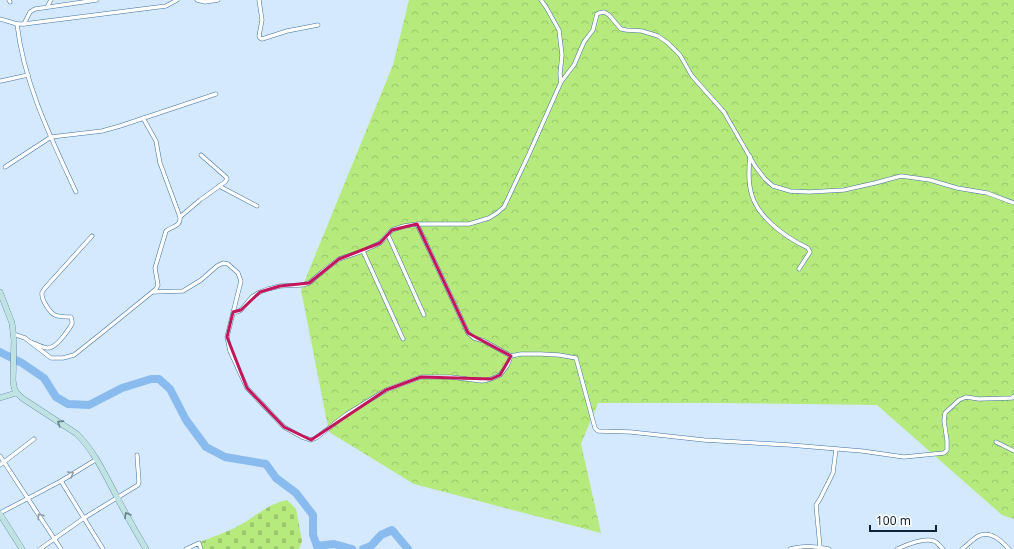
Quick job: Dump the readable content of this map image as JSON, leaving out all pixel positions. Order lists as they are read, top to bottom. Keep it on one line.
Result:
{"scale_bar":"100 m"}
